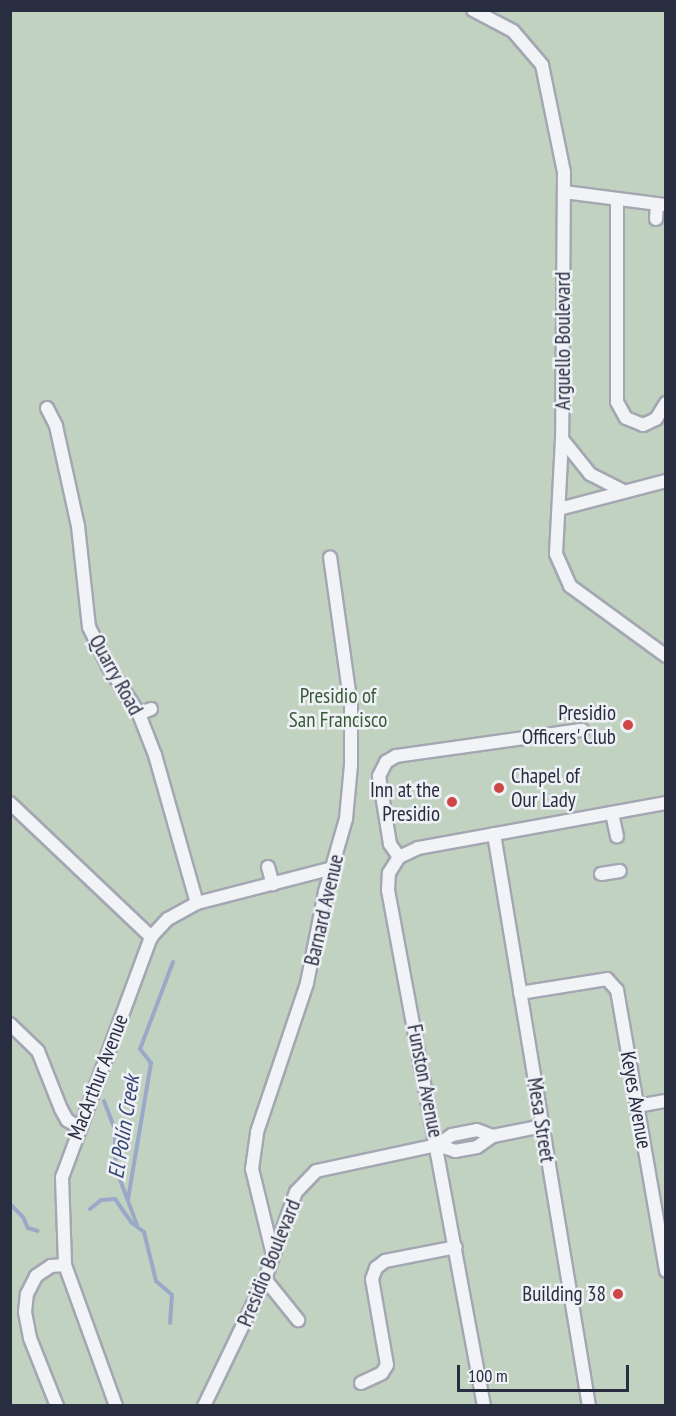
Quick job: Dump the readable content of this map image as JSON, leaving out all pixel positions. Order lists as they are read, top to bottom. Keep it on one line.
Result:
{"streets":{"street":["Arguello Boulevard","Quarry Road","Barnard Avenue","MacArthur Avenue","Funston Avenue","Keyes Avenue","Mesa Street","Presidio Boulevard"]},"crossings":[["Barnard Avenue","Presidio Boulevard"],["Funston Avenue","Presidio Boulevard"],["Keyes Avenue","Mesa Street"],["Mesa Street","Presidio Boulevard"]],"water":["El Polín Creek"],"parks":["Presidio of San Francisco"],"places":["Presidio Officers' Club","Chapel of Our Lady","Inn at the Presidio","Building 38"],"scale_bar":"100 m"}
